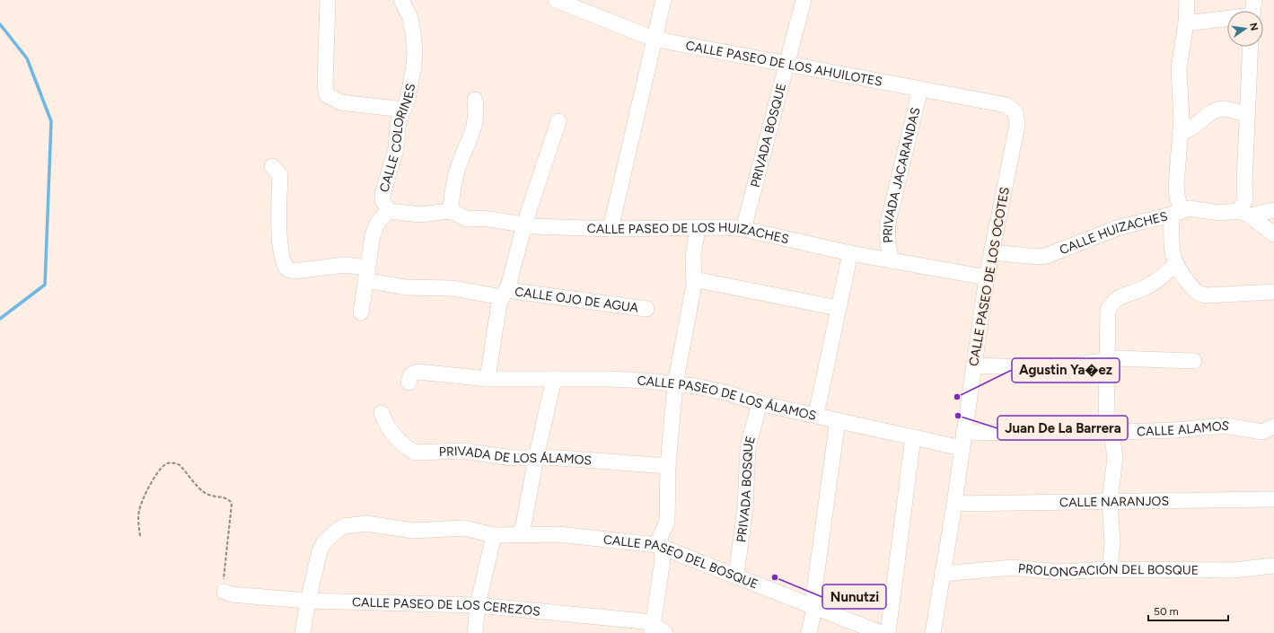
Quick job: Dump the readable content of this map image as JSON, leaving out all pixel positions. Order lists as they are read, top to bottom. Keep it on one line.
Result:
{"streets":{"street":["CALLE PASEO DE LOS AHUILOTES","PRIVADA BOSQUE","CALLE COLORINES","PRIVADA JACARANDAS","CALLE PASEO DE LOS HUIZACHES","CALLE HUIZACHES","CALLE PASEO DE LOS OCOTES","CALLE OJO DE AGUA","CALLE PASEO DE LOS ÁLAMOS","CALLE ALAMOS","PRIVADA DE LOS ÁLAMOS","CALLE NARANJOS","CALLE PASEO DEL BOSQUE","PROLONGACIÓN DEL BOSQUE","CALLE PASEO DE LOS CEREZOS"]},"crossings":[["CALLE PASEO DE LOS AHUILOTES","PRIVADA BOSQUE"],["CALLE PASEO DE LOS AHUILOTES","PRIVADA JACARANDAS"],["CALLE PASEO DE LOS AHUILOTES","CALLE PASEO DE LOS OCOTES"],["PRIVADA BOSQUE","CALLE PASEO DE LOS HUIZACHES"],["PRIVADA BOSQUE","CALLE PASEO DE LOS ÁLAMOS"],["PRIVADA BOSQUE","CALLE PASEO DEL BOSQUE"],["CALLE COLORINES","CALLE OJO DE AGUA"],["PRIVADA JACARANDAS","CALLE PASEO DE LOS HUIZACHES"],["CALLE PASEO DE LOS HUIZACHES","CALLE PASEO DE LOS OCOTES"],["CALLE HUIZACHES","CALLE PASEO DE LOS OCOTES"],["CALLE PASEO DE LOS OCOTES","CALLE PASEO DE LOS ÁLAMOS"],["CALLE PASEO DE LOS OCOTES","CALLE ALAMOS"],["CALLE PASEO DE LOS OCOTES","CALLE NARANJOS"],["CALLE PASEO DE LOS OCOTES","PROLONGACIÓN DEL BOSQUE"],["CALLE PASEO DE LOS ÁLAMOS","CALLE ALAMOS"],["CALLE PASEO DEL BOSQUE","CALLE PASEO DE LOS CEREZOS"]],"places":["Agustin Ya�ez","Juan De La Barrera","Nunutzi"],"scale_bar":"50 m","north":"right"}
